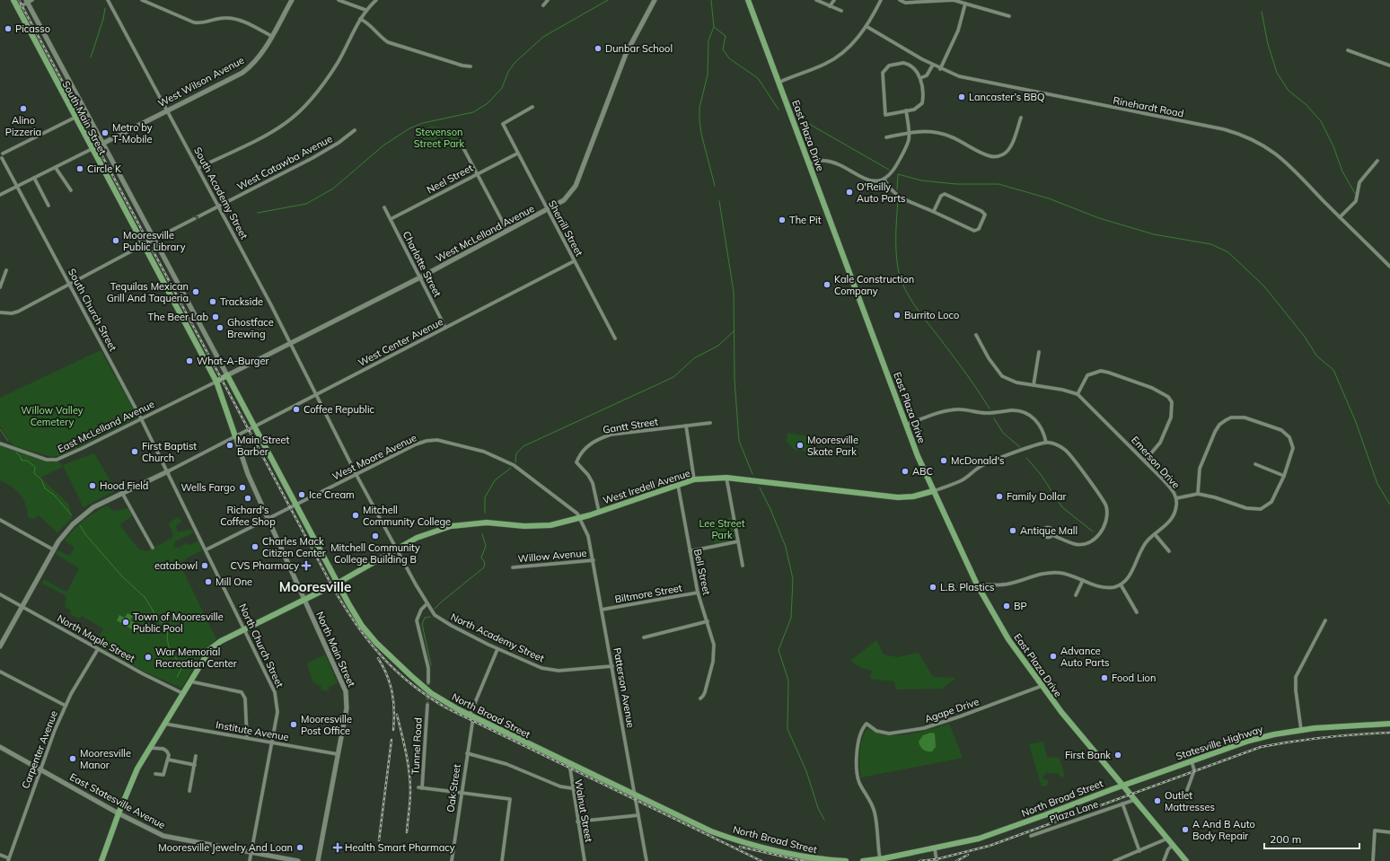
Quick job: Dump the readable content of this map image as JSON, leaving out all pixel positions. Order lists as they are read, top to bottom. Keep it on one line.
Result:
{"streets":{"main road":["South Main Street","East Plaza Drive","West McLelland Avenue","West Iredell Avenue","North Broad Street","Statesville Highway"],"street":["West Wilson Avenue","Rinehardt Road","West Catawba Avenue","Neel Street","South Academy Street","Sherrill Street","Charlotte Street","South Church Street","West Center Avenue","Gantt Street","East McLelland Avenue","West Moore Avenue","Emerson Drive","Willow Avenue","Bell Street","Biltmore Street","North Academy Street","North Maple Street","North Church Street","North Main Street","Patterson Avenue","Agape Drive","Institute Avenue","Tunnel Road","Carpenter Avenue","Oak Street","East Statesville Avenue","Walnut Street","Plaza Lane"]},"crossings":[["West Wilson Avenue","South Main Street"],["West Wilson Avenue","South Academy Street"],["South Main Street","West Catawba Avenue"],["South Main Street","West McLelland Avenue"],["South Main Street","West Center Avenue"],["South Main Street","East McLelland Avenue"],["South Main Street","North Main Street"],["East Plaza Drive","West Iredell Avenue"],["East Plaza Drive","Agape Drive"],["East Plaza Drive","North Broad Street"],["East Plaza Drive","Statesville Highway"],["East Plaza Drive","Plaza Lane"],["West Catawba Avenue","South Academy Street"],["West Catawba Avenue","South Church Street"],["Neel Street","Sherrill Street"],["Neel Street","Charlotte Street"],["South Academy Street","West McLelland Avenue"],["South Academy Street","West Center Avenue"],["South Academy Street","North Academy Street"],["Sherrill Street","West McLelland Avenue"],["Sherrill Street","West Center Avenue"],["West McLelland Avenue","Charlotte Street"],["West McLelland Avenue","East McLelland Avenue"],["West McLelland Avenue","North Broad Street"],["Charlotte Street","West Center Avenue"],["South Church Street","West Center Avenue"],["South Church Street","East McLelland Avenue"],["South Church Street","North Church Street"],["West Center Avenue","North Academy Street"],["West Center Avenue","North Church Street"],["West Center Avenue","North Main Street"],["West Center Avenue","North Broad Street"],["Gantt Street","West Iredell Avenue"],["West Moore Avenue","West Iredell Avenue"],["West Moore Avenue","North Academy Street"],["West Moore Avenue","North Church Street"],["West Moore Avenue","North Main Street"],["West Moore Avenue","Patterson Avenue"],["West Moore Avenue","North Broad Street"],["West Iredell Avenue","Bell Street"],["West Iredell Avenue","North Academy Street"],["West Iredell Avenue","North Maple Street"],["West Iredell Avenue","North Church Street"],["West Iredell Avenue","North Main Street"],["West Iredell Avenue","Patterson Avenue"],["West Iredell Avenue","North Broad Street"],["West Iredell Avenue","Institute Avenue"],["West Iredell Avenue","East Statesville Avenue"],["Willow Avenue","Patterson Avenue"],["Bell Street","Biltmore Street"],["Biltmore Street","Patterson Avenue"],["North Academy Street","Patterson Avenue"],["North Academy Street","Oak Street"],["North Maple Street","Carpenter Avenue"],["North Church Street","Institute Avenue"],["North Church Street","East Statesville Avenue"],["North Main Street","Institute Avenue"],["Patterson Avenue","North Broad Street"],["Agape Drive","North Broad Street"],["North Broad Street","Statesville Highway"],["North Broad Street","Oak Street"],["North Broad Street","Walnut Street"],["Carpenter Avenue","East Statesville Avenue"]],"districts":["Mooresville"],"parks":["Stevenson Street Park","Willow Valley Cemetery","Lee Street Park"],"places":{"other":["Picasso","Dunbar School","Lancaster’s BBQ","Alino Pizzeria","Metro by T-Mobile","Circle K","O'Reilly Auto Parts","The Pit","Mooresville Public Library","Kale Construction Company","Tequilas Mexican Grill And Taqueria","Trackside","Burrito Loco","The Beer Lab","Ghostface Brewing","What-A-Burger","Coffee Republic","Main Street Barber","Mooresville Skate Park","First Baptist Church","McDonald's","ABC","Hood Field","Wells Fargo","Ice Cream","Family Dollar","Richard's Coffee Shop","Mitchell Community College","Antique Mall","Mitchell Community College Building B","Charles Mack Citizen Center","eatabowl","Mill One","L.B. Plastics","BP","Town of Mooresville Public Pool","Advance Auto Parts","War Memorial Recreation Center","Food Lion","Mooresville Post Office","First Bank","Mooresville Manor","Outlet Mattresses","A And B Auto Body Repair","Mooresville Jewelry And Loan"],"health":["CVS Pharmacy","Health Smart Pharmacy"]},"scale_bar":"200 m"}
